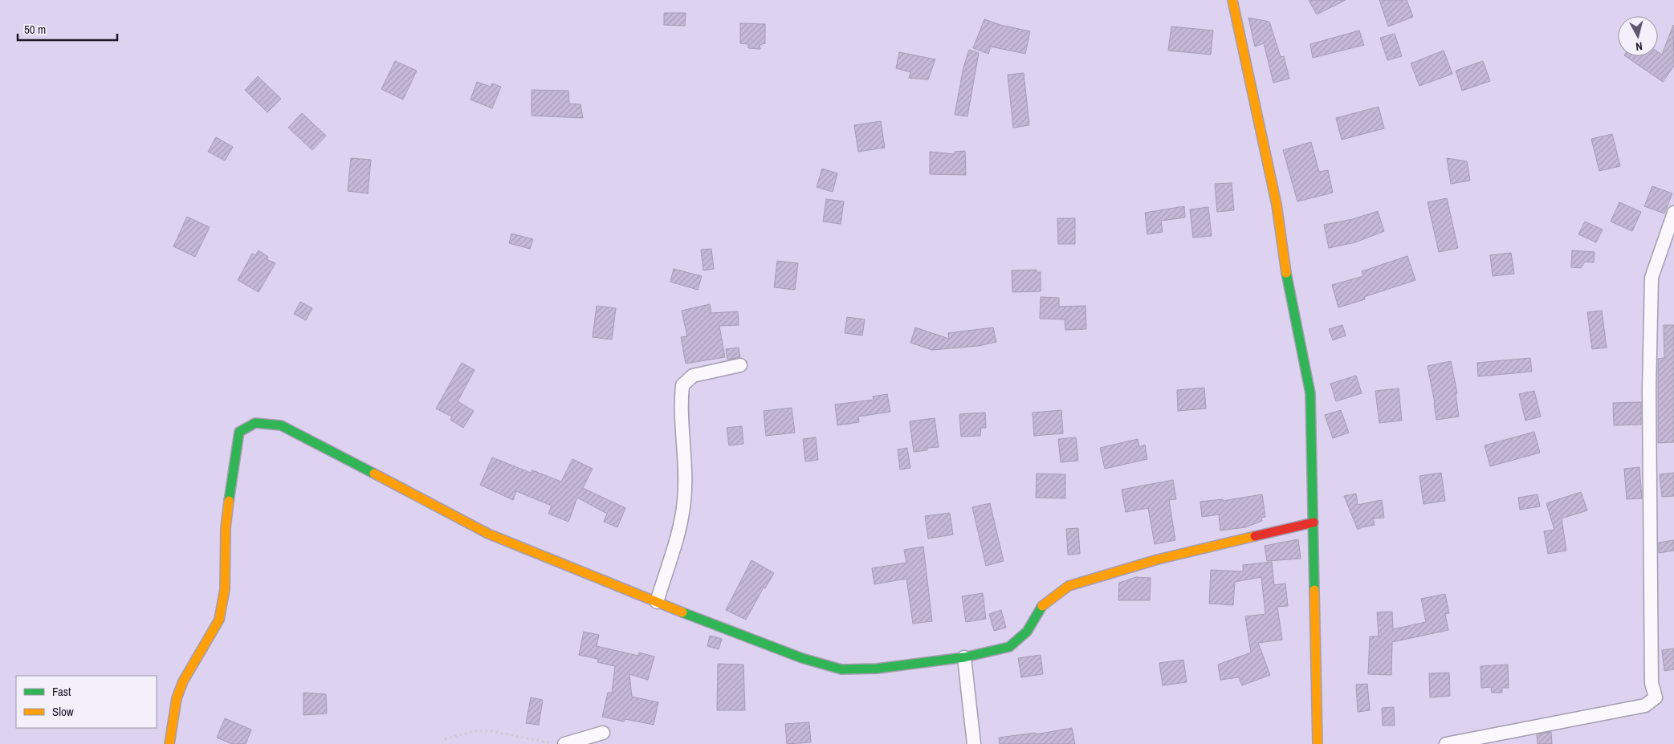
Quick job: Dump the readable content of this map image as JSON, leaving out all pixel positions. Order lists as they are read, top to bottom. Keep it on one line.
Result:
{"legend":["Fast","Slow"],"scale_bar":"50 m","north":"bottom"}
